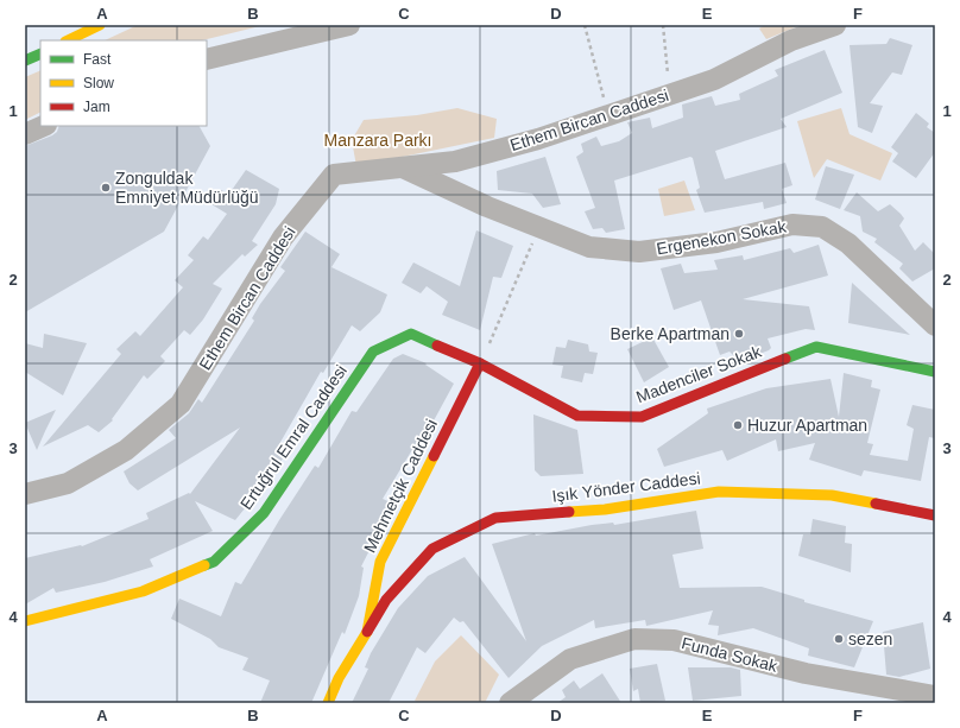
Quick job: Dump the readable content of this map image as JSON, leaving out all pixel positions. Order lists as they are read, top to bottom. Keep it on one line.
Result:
{"streets":{"main road":["Madenciler Sokak","Ertuğrul Emral Caddesi","Mehmetçik Caddesi","Işık Yönder Caddesi"],"street":["Ethem Bircan Caddesi","Ergenekon Sokak","Funda Sokak"]},"crossings":[["Ethem Bircan Caddesi","Ergenekon Sokak"],["Madenciler Sokak","Ertuğrul Emral Caddesi"],["Madenciler Sokak","Mehmetçik Caddesi"],["Ertuğrul Emral Caddesi","Mehmetçik Caddesi"],["Mehmetçik Caddesi","Işık Yönder Caddesi"]],"parks":["Manzara Parkı"],"places":["Zonguldak Emniyet Müdürlüğü","Berke Apartman","Huzur Apartman","sezen"],"legend":["Fast","Slow","Jam"],"grid":{"columns":["A","B","C","D","E","F"],"rows":["1","2","3","4"]}}
